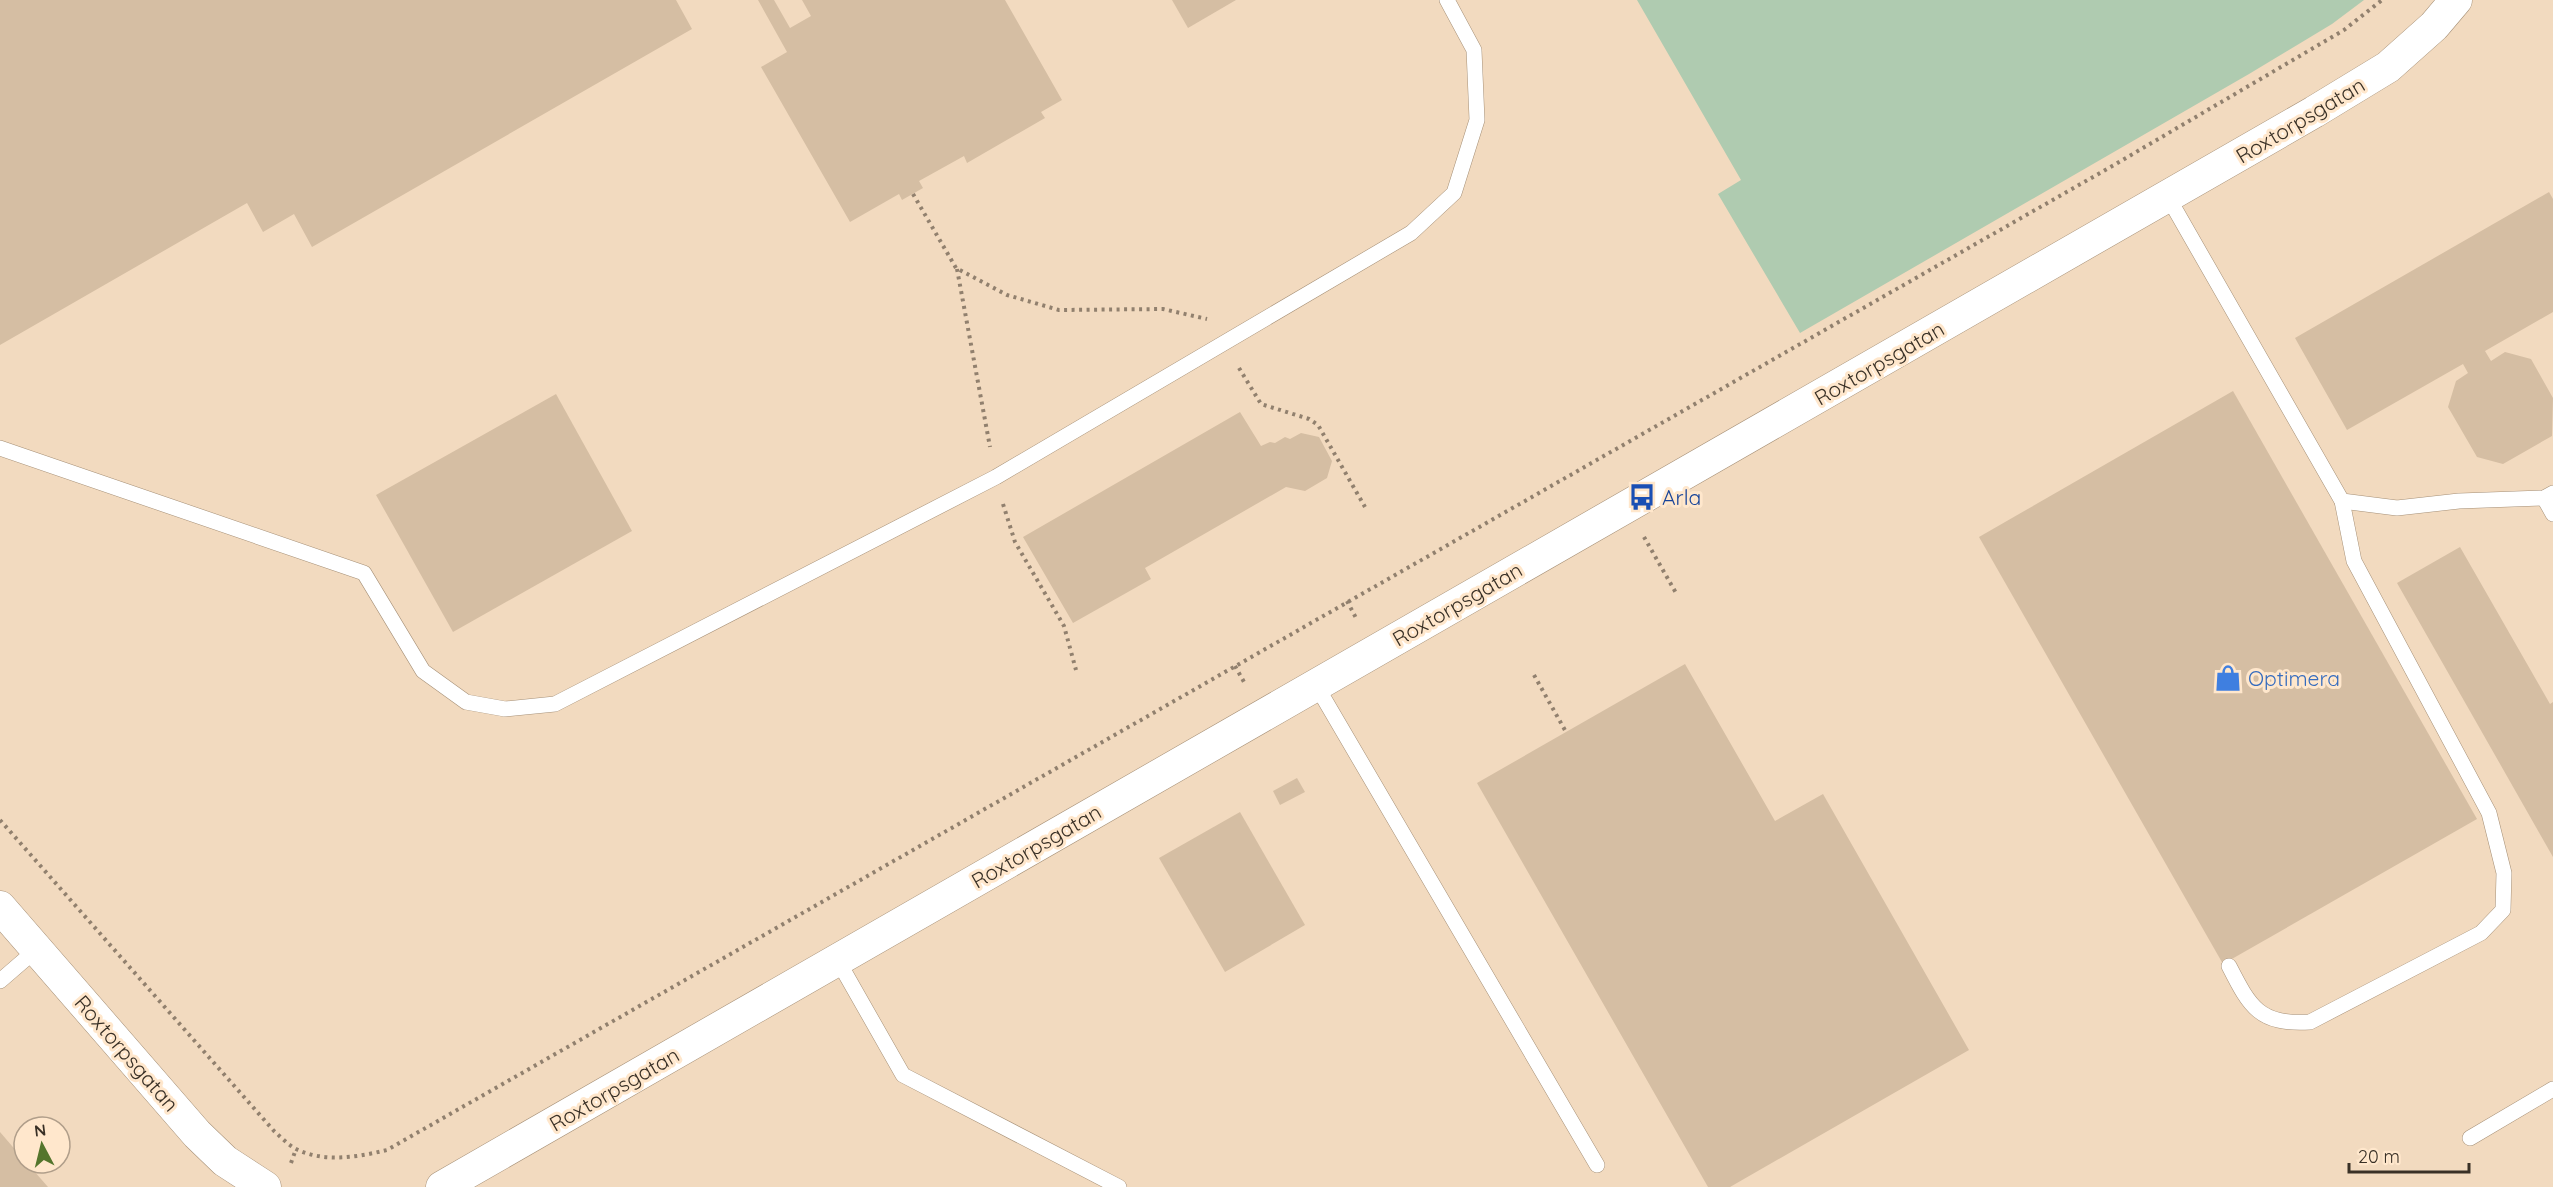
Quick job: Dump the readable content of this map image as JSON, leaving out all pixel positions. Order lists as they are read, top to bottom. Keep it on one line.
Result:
{"streets":{"street":["Roxtorpsgatan"]},"places":{"bus stop":["Arla"],"shop":["Optimera"]},"scale_bar":"20 m","north":"top"}
